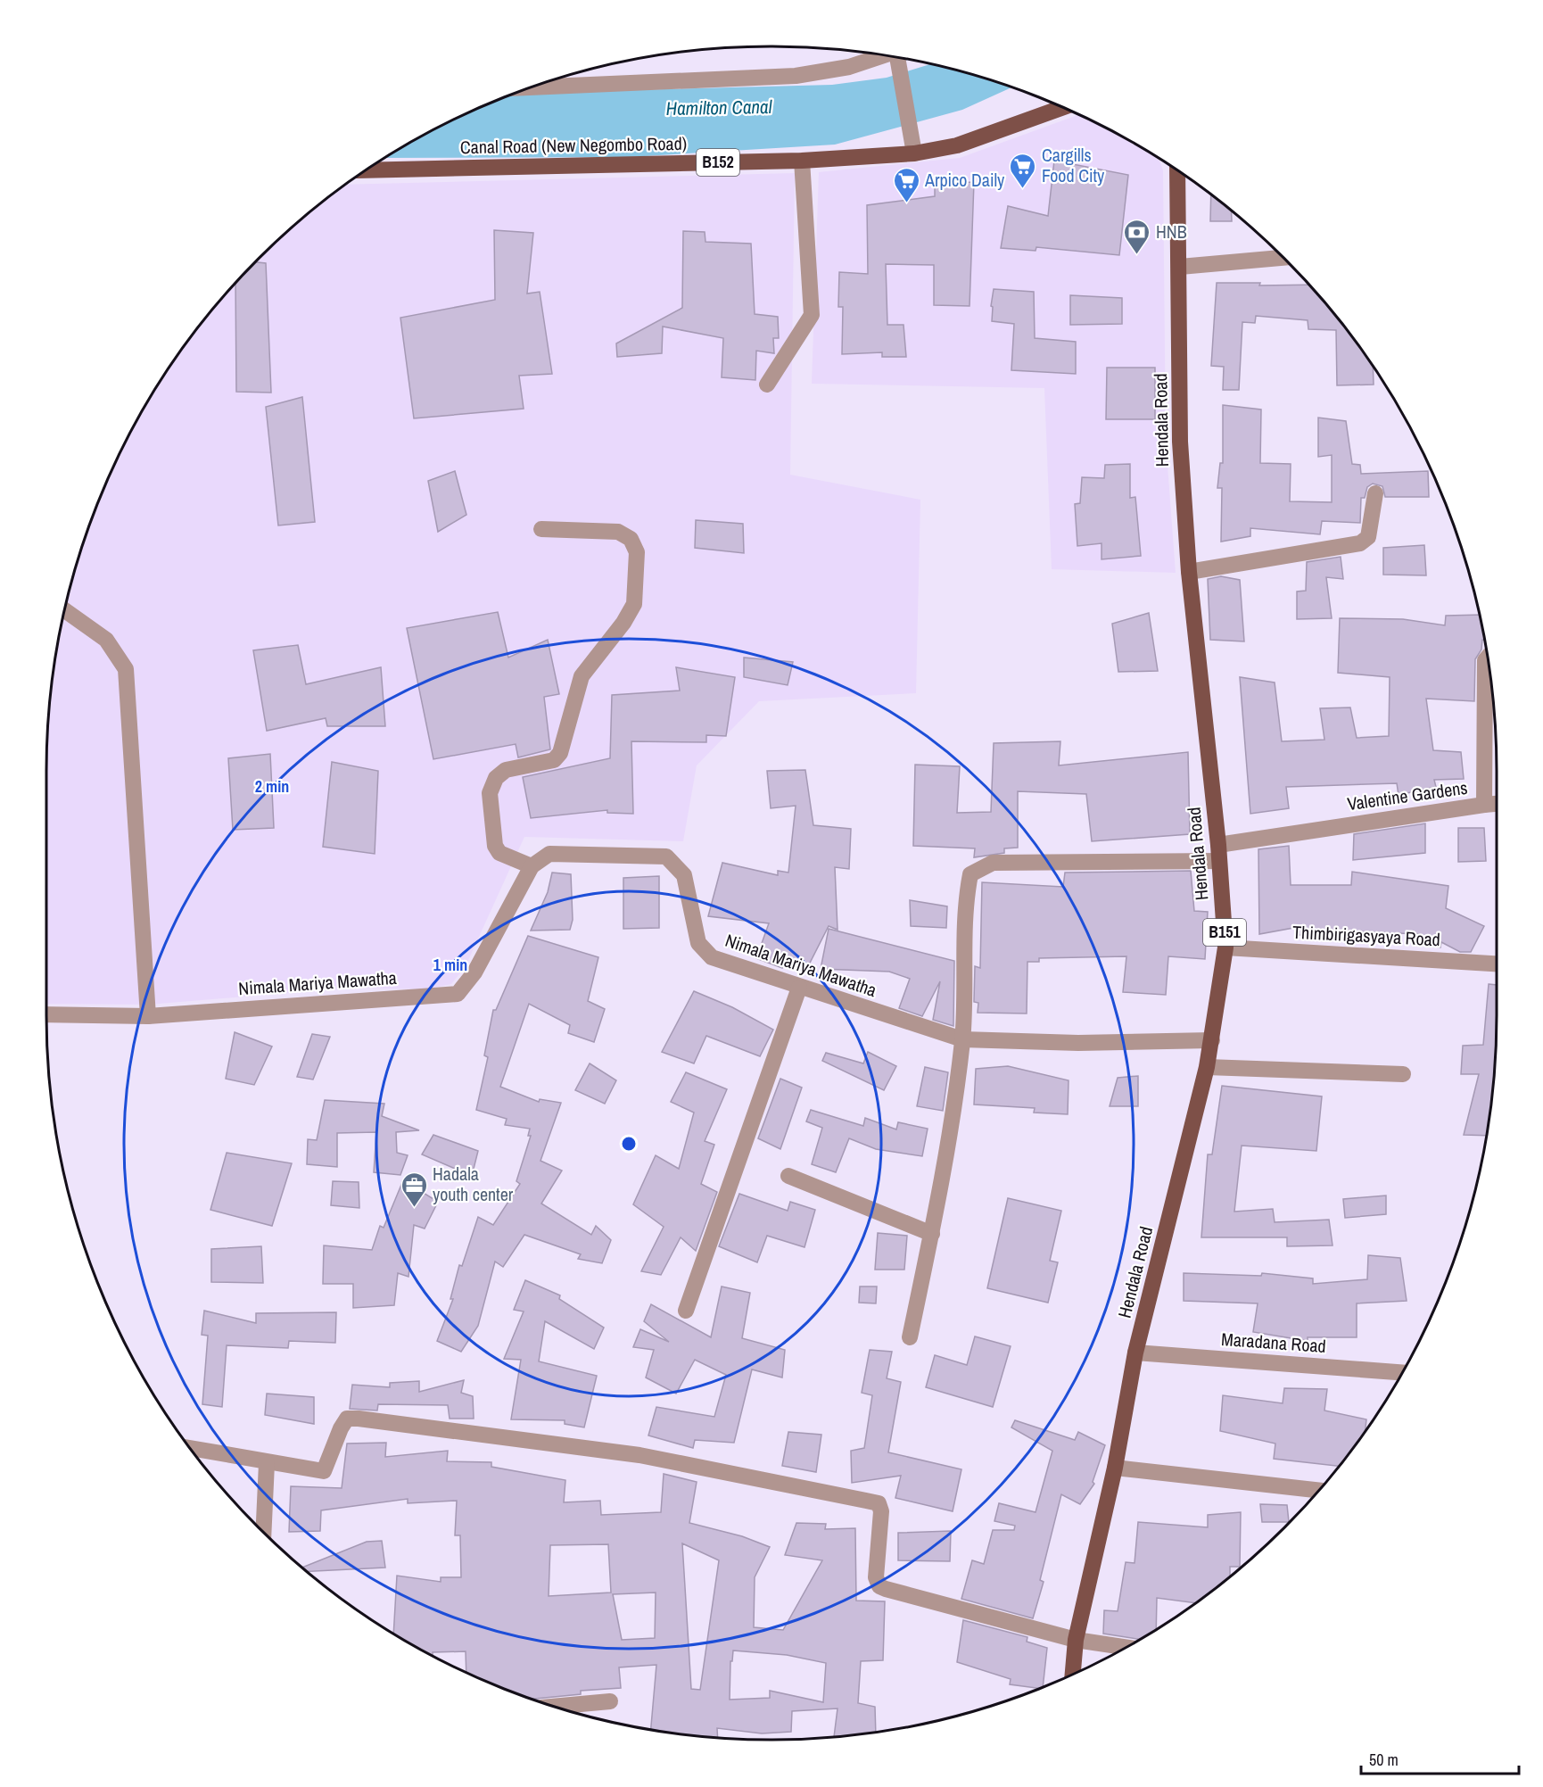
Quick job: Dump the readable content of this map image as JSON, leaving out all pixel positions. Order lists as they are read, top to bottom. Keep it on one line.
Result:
{"streets":{"main road":["Canal Road (New Negombo Road)","B152","Hendala Road","B151"],"street":["Valentine Gardens","Thimbirigasyaya Road","Nimala Mariya Mawatha","Maradana Road"]},"crossings":[["Hendala Road","Valentine Gardens"],["Hendala Road","Thimbirigasyaya Road"],["Hendala Road","Nimala Mariya Mawatha"],["Hendala Road","Maradana Road"]],"water":["Hamilton Canal"],"places":{"supermarket":["Cargills Food City","Arpico Daily"],"bank":["HNB"],"office":["Hadala youth center"]},"scale_bar":"50 m","rings":["2 min","1 min"]}
